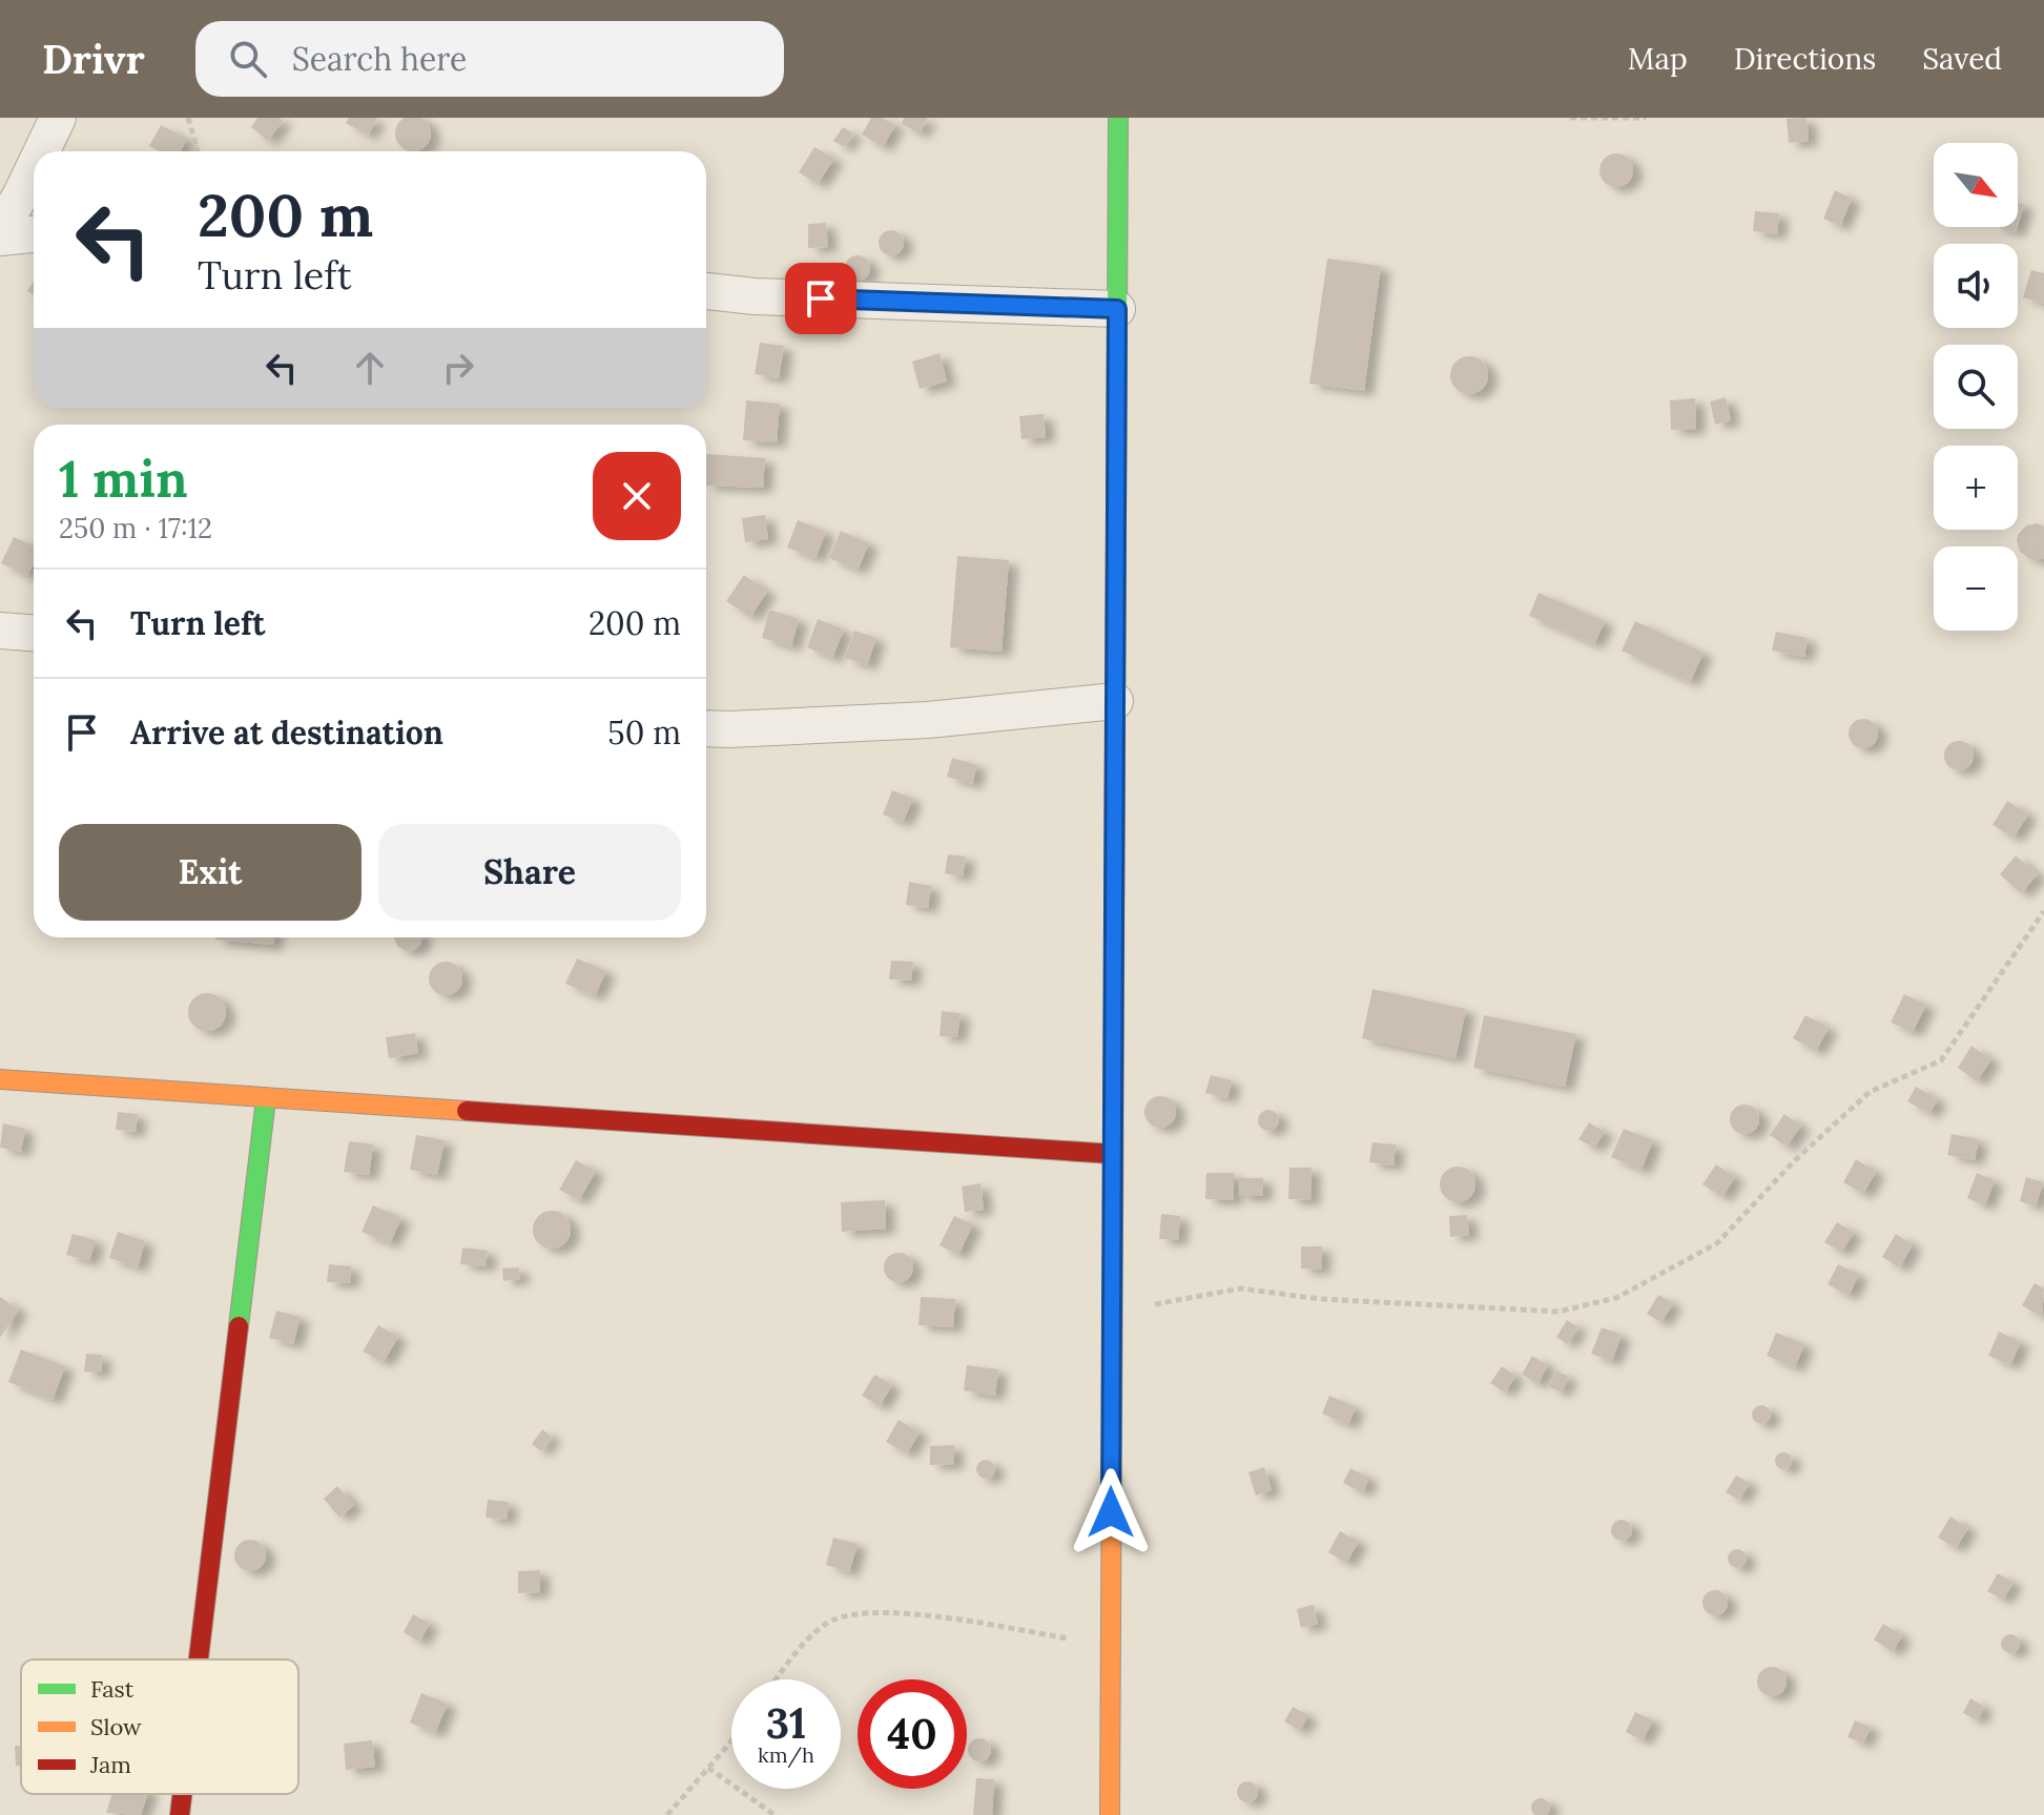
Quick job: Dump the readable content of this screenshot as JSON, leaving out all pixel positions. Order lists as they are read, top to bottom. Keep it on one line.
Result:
{"legend":["Fast","Slow","Jam"],"north":"bottom right","page":{"header":"Drivr","search":"Search here","nav":["Map","Directions","Saved"],"map_buttons":["+","−"],"turn":["200 m","Turn left"],"heading":["1 min","250 m · 17:12"],"list":[{"name":"Turn left","value":"200 m"},{"name":"Arrive at destination","value":"50 m"}],"buttons":["Exit","Share"],"speed":"31 km/h","limit":"40"}}
